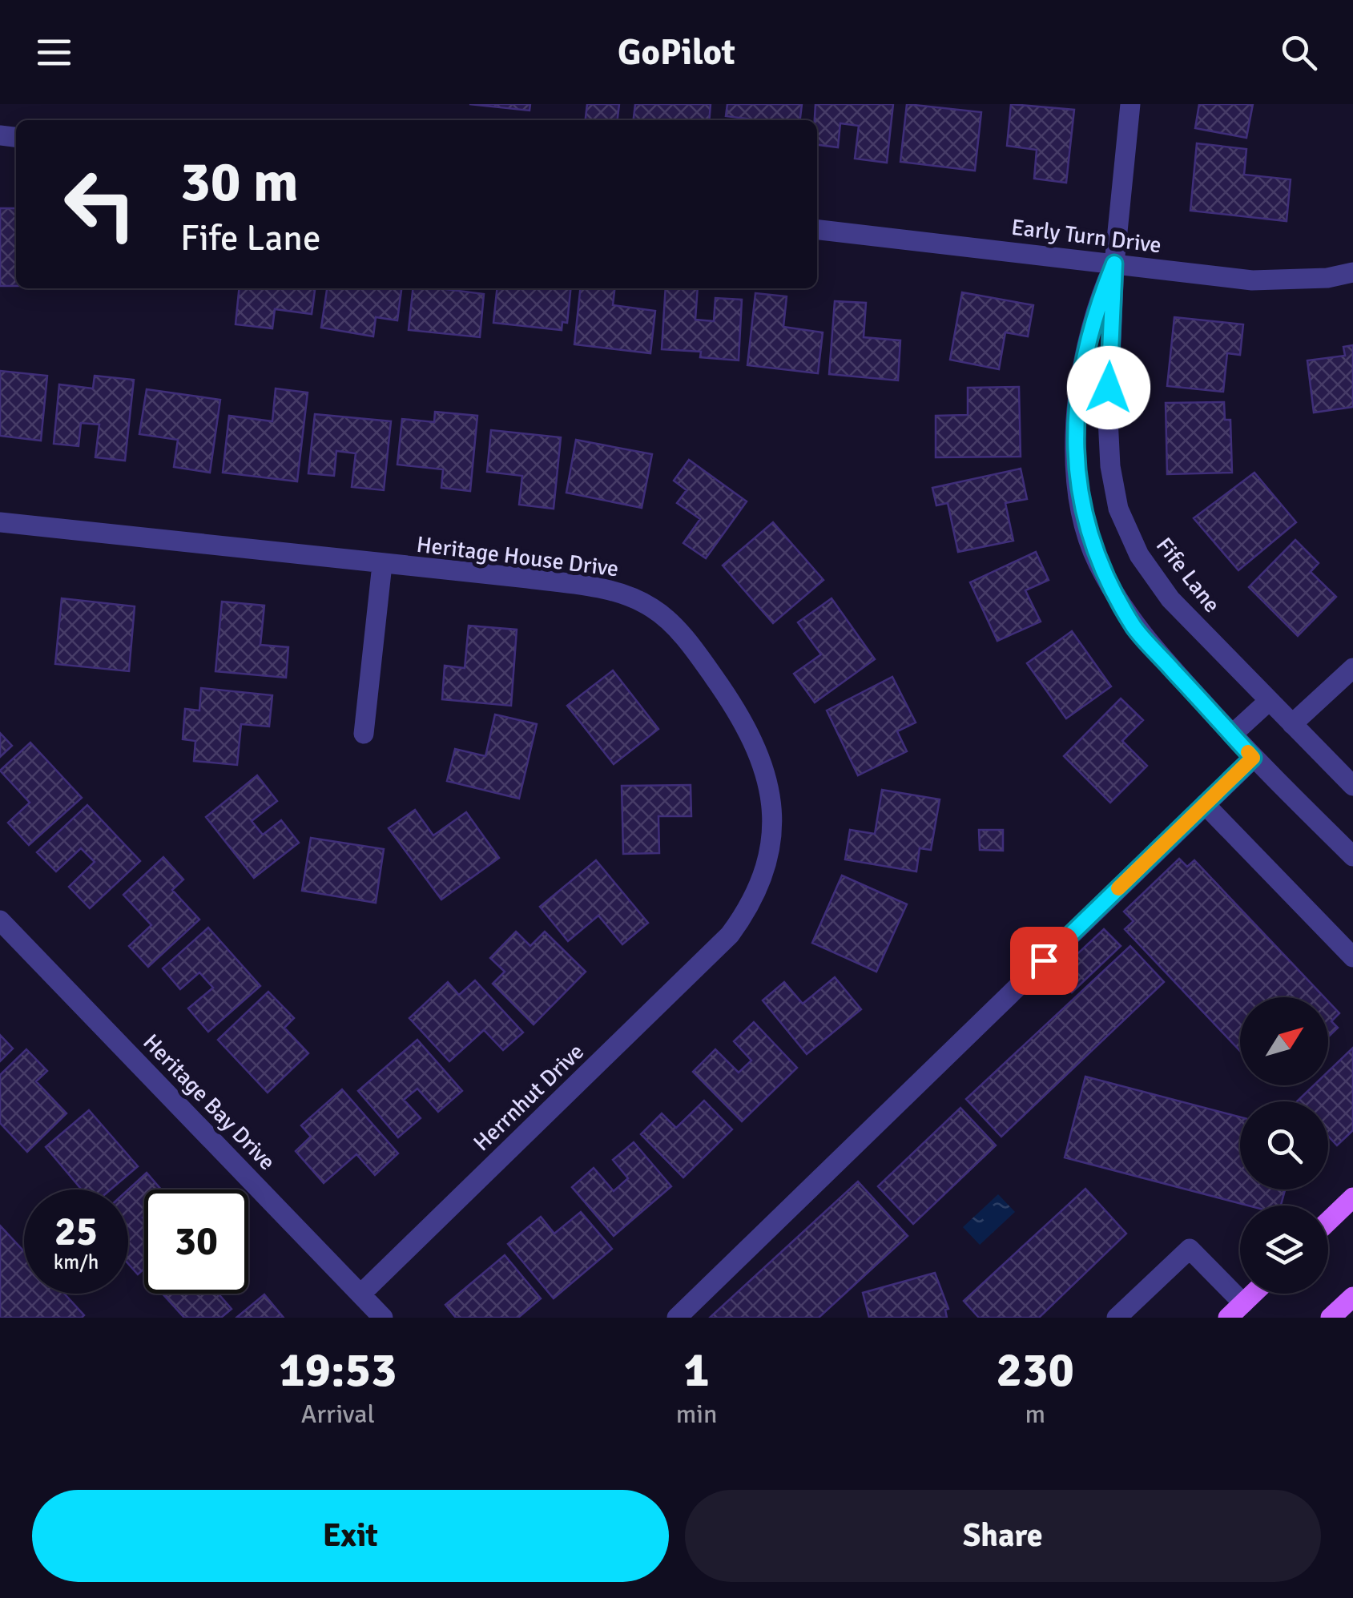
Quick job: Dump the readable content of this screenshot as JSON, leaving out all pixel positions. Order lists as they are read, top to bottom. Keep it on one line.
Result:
{"streets":{"street":["Early Turn Drive","Heritage House Drive","Fife Lane","Herrnhut Drive","Heritage Bay Drive"]},"crossings":[["Early Turn Drive","Fife Lane"],["Heritage House Drive","Herrnhut Drive"],["Herrnhut Drive","Heritage Bay Drive"]],"north":"top right","page":{"header":"GoPilot","turn":["30 m","Fife Lane"],"speed":"25 km/h","limit":"30","eta":["19:53","Arrival","1","min","230","m"],"buttons":["Exit","Share"]}}
